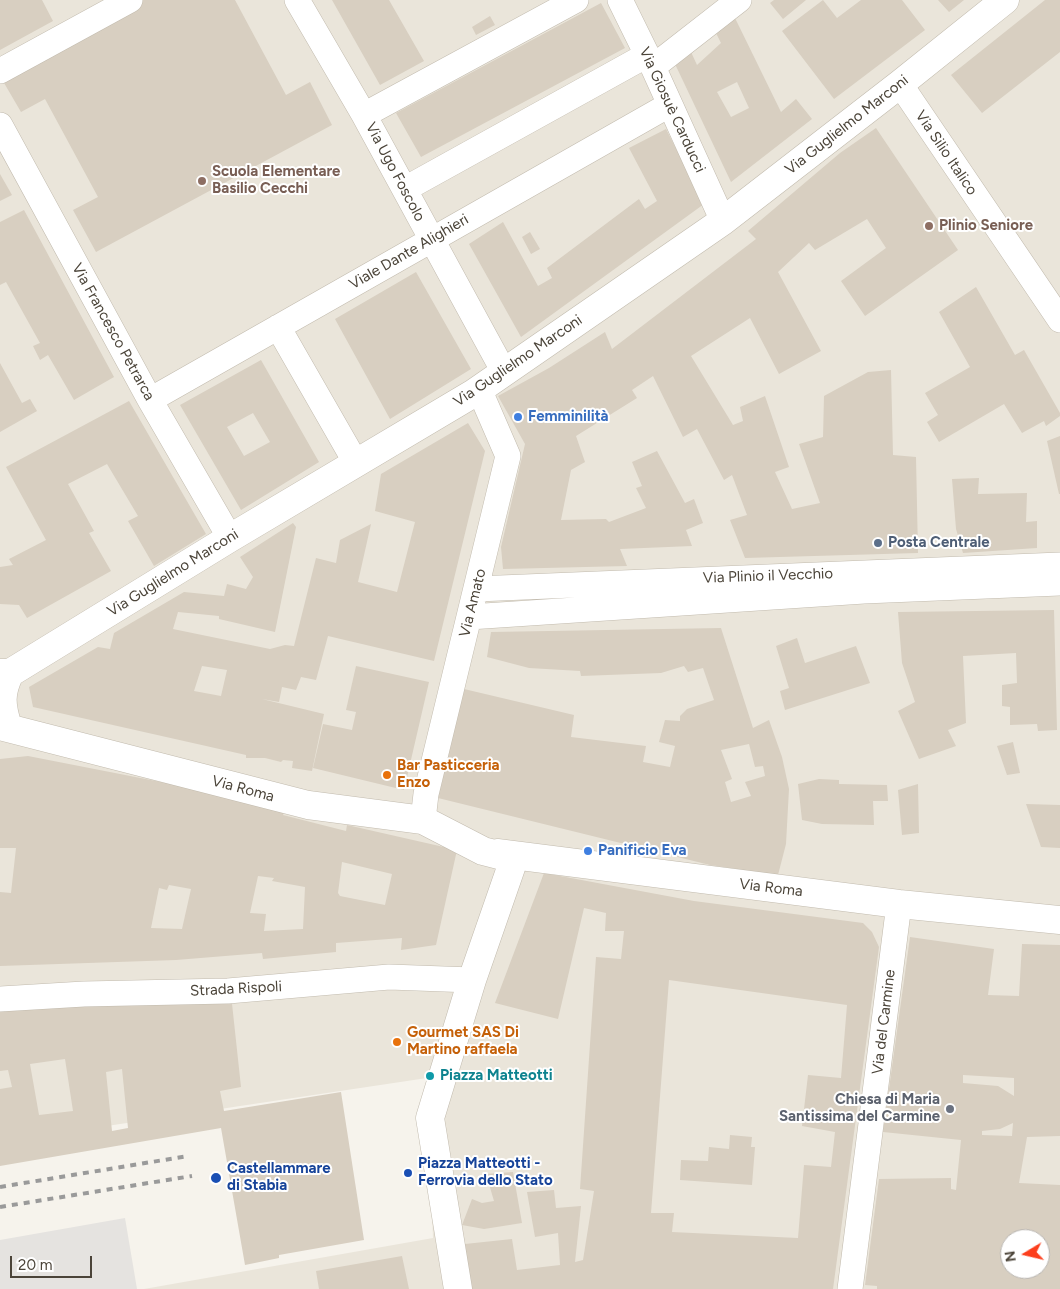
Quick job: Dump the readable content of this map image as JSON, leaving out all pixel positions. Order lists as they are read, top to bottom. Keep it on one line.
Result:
{"streets":{"street":["Via Giosuè Carducci","Via Guglielmo Marconi","Via Silio Italico","Via Ugo Foscolo","Viale Dante Alighieri","Via Francesco Petrarca","Via Plinio il Vecchio","Via Amato","Via Roma","Strada Rispoli","Via del Carmine"]},"crossings":[["Via Giosuè Carducci","Via Guglielmo Marconi"],["Via Giosuè Carducci","Viale Dante Alighieri"],["Via Guglielmo Marconi","Via Silio Italico"],["Via Guglielmo Marconi","Via Ugo Foscolo"],["Via Guglielmo Marconi","Via Francesco Petrarca"],["Via Guglielmo Marconi","Via Amato"],["Via Ugo Foscolo","Viale Dante Alighieri"],["Viale Dante Alighieri","Via Francesco Petrarca"],["Via Plinio il Vecchio","Via Amato"],["Via Amato","Via Roma"],["Via Roma","Strada Rispoli"],["Via Roma","Via del Carmine"]],"places":["Scuola Elementare Basilio Cecchi","Plinio Seniore","Femminilità","Posta Centrale","Bar Pasticceria Enzo","Panificio Eva","Gourmet SAS Di Martino raffaela","Piazza Matteotti","Chiesa di Maria Santissima del Carmine","Piazza Matteotti - Ferrovia dello Stato","Castellammare di Stabia"],"scale_bar":"20 m","north":"left"}
